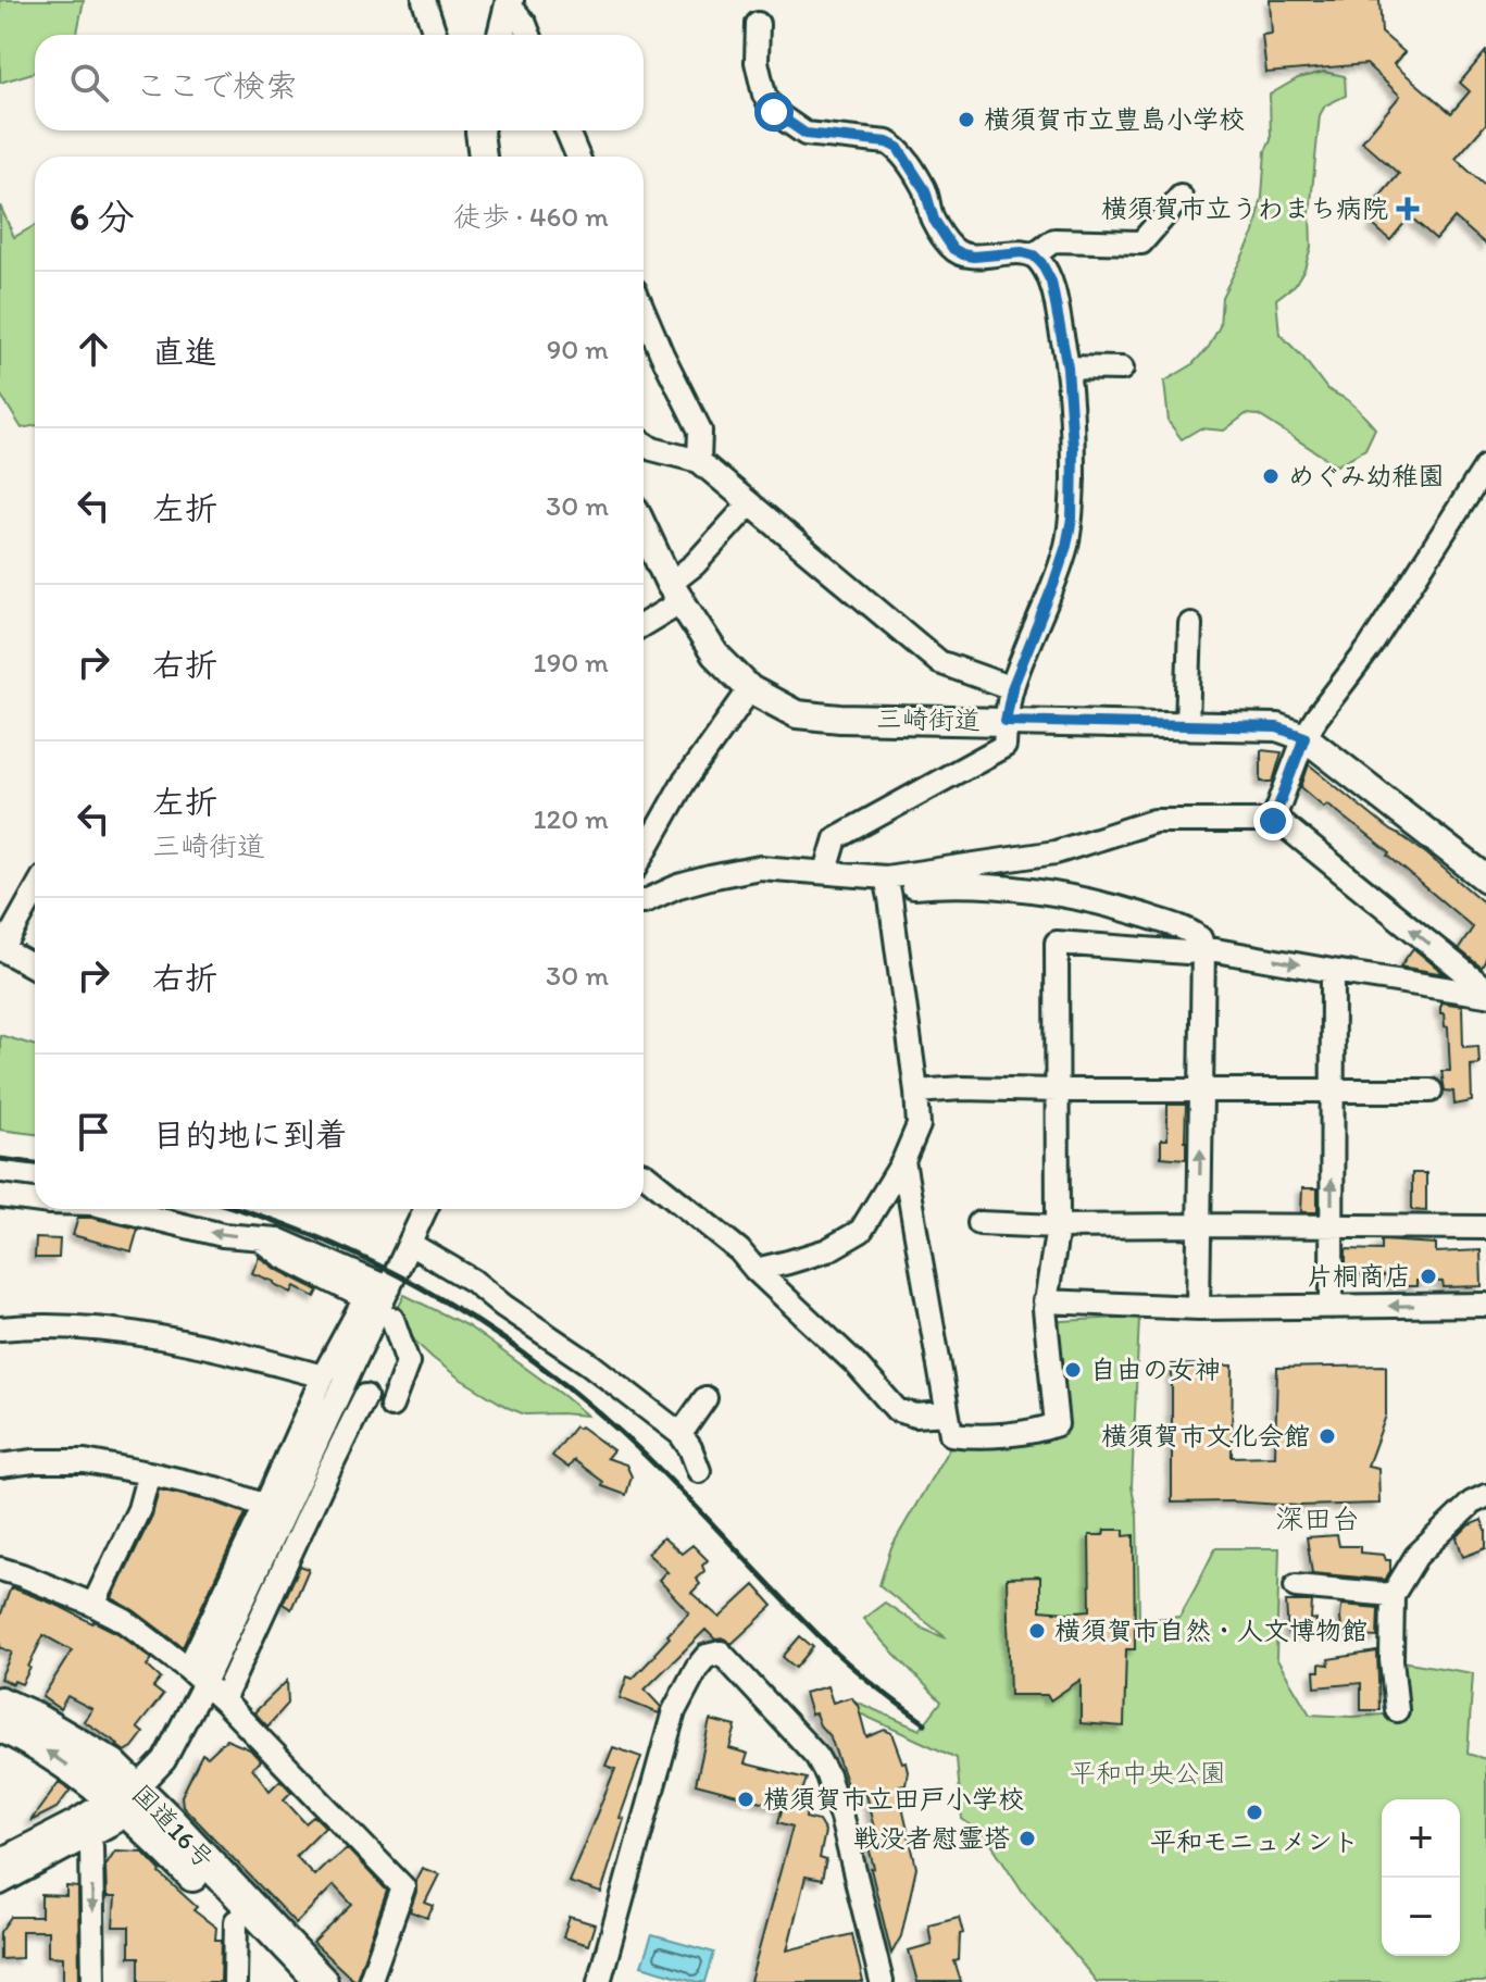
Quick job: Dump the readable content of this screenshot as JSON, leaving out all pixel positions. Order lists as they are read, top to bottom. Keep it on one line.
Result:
{"streets":{"highway":["国道16号"],"main road":["三崎街道"]},"districts":["深田台"],"parks":["平和中央公園"],"places":{"other":["横須賀市立豊島小学校","めぐみ幼稚園","片桐商店","自由の女神","横須賀市文化会館","横須賀市自然・人文博物館","横須賀市立田戸小学校","平和モニュメント","戦没者慰霊塔"],"health":["横須賀市立うわまち病院"]},"page":{"search":"ここで検索","heading":["6 分","徒歩 · 460 m"],"list":[["直進","90 m"],["左折","30 m"],["右折","190 m"],["左折","三崎街道","120 m"],["右折","30 m"],"目的地に到着"],"map_buttons":["+","−"]}}
